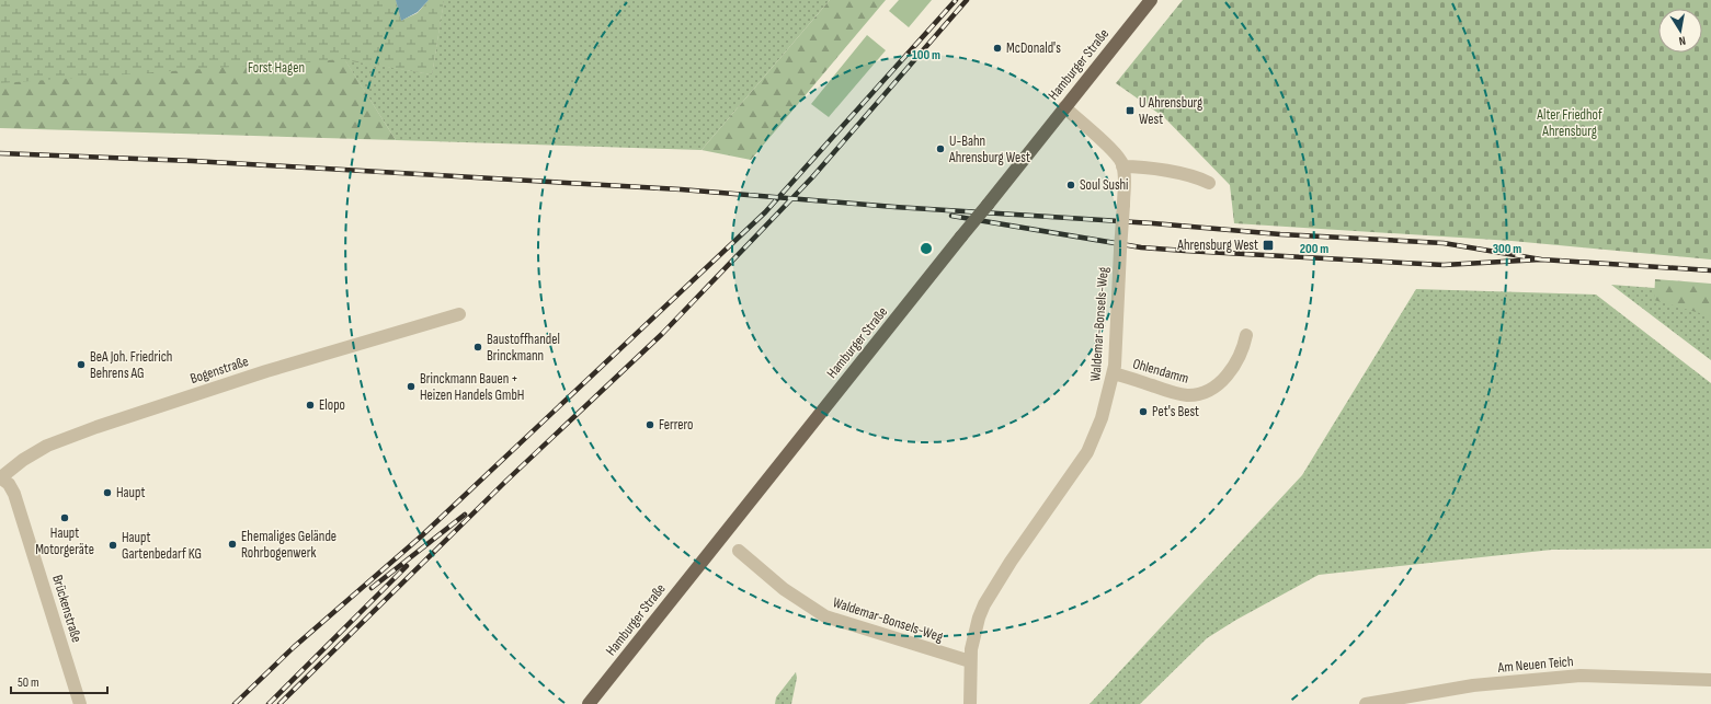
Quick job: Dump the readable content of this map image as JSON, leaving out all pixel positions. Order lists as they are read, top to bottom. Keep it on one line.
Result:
{"streets":{"main road":["Hamburger Straße"],"street":["Waldemar-Bonsels-Weg","Bogenstraße","Ohlendamm","Brückenstraße","Am Neuen Teich"]},"crossings":[["Waldemar-Bonsels-Weg","Ohlendamm"],["Bogenstraße","Brückenstraße"]],"parks":["Forst Hagen","Alter Friedhof Ahrensburg"],"places":{"other":["McDonald's","U-Bahn Ahrensburg West","Soul Sushi","Baustoffhandel Brinckmann","BeA Joh. Friedrich Behrens AG","Brinckmann Bauen + Heizen Handels GmbH","Elopo","Pet's Best","Ferrero","Haupt","Haupt Motorgeräte","Ehemaliges Gelände Rohrbogenwerk","Haupt Gartenbedarf KG"],"transit":["U Ahrensburg West","Ahrensburg West"]},"scale_bar":"50 m","north":"bottom","rings":["100 m","200 m","300 m"]}
